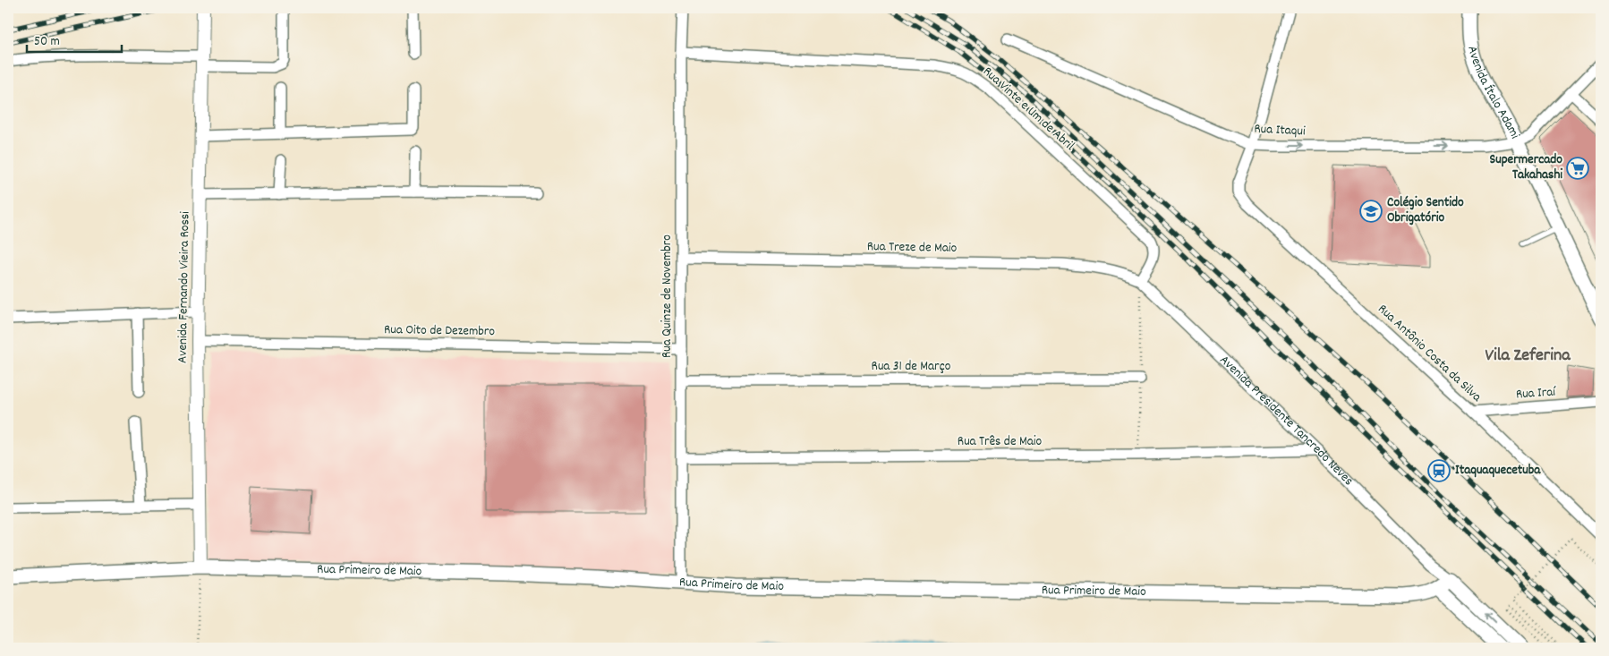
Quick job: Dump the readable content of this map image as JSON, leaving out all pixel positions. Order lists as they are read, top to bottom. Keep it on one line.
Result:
{"streets":{"main road":["Avenida Ítalo Adami","Avenida Presidente Tancredo Neves","Rua Primeiro de Maio"],"street":["Rua Vinte e Um de Abril","Rua Itaqui","Rua Treze de Maio","Avenida Fernando Vieira Rossi","Rua Quinze de Novembro","Rua Oito de Dezembro","Rua Antônio Costa da Silva","Rua 31 de Março","Rua Iraí","Rua Três de Maio"]},"crossings":[["Avenida Ítalo Adami","Rua Itaqui"],["Rua Vinte e Um de Abril","Rua Treze de Maio"],["Rua Vinte e Um de Abril","Rua Quinze de Novembro"],["Rua Vinte e Um de Abril","Avenida Presidente Tancredo Neves"],["Rua Itaqui","Rua Antônio Costa da Silva"],["Rua Treze de Maio","Rua Quinze de Novembro"],["Rua Treze de Maio","Avenida Presidente Tancredo Neves"],["Avenida Fernando Vieira Rossi","Rua Oito de Dezembro"],["Avenida Fernando Vieira Rossi","Rua Primeiro de Maio"],["Rua Quinze de Novembro","Rua Oito de Dezembro"],["Rua Quinze de Novembro","Rua 31 de Março"],["Rua Quinze de Novembro","Rua Três de Maio"],["Rua Quinze de Novembro","Rua Primeiro de Maio"],["Rua Antônio Costa da Silva","Rua Iraí"],["Avenida Presidente Tancredo Neves","Rua Três de Maio"],["Avenida Presidente Tancredo Neves","Rua Primeiro de Maio"]],"one_way":["Rua Itaqui"],"districts":["Vila Zeferina"],"places":{"supermarket":["Supermercado Takahashi"],"school or university":["Colégio Sentido Obrigatório"],"station":["Itaquaquecetuba"]},"scale_bar":"50 m"}
